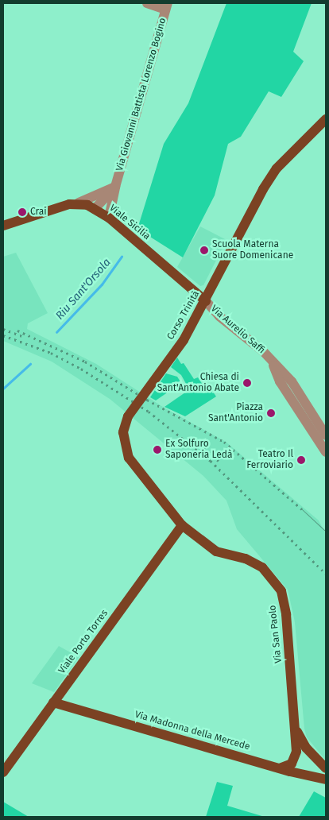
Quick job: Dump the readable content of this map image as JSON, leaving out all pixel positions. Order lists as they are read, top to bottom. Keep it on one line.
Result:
{"streets":{"main road":["Viale Sicilia","Corso Trinità","Via San Paolo","Viale Porto Torres","Via Madonna della Mercede"],"street":["Via Giovanni Battista Lorenzo Bogino","Via Aurelio Saffi"]},"crossings":[["Via Giovanni Battista Lorenzo Bogino","Viale Sicilia"],["Viale Sicilia","Corso Trinità"],["Viale Sicilia","Via Aurelio Saffi"],["Corso Trinità","Via Aurelio Saffi"],["Corso Trinità","Via San Paolo"],["Corso Trinità","Viale Porto Torres"],["Via San Paolo","Viale Porto Torres"],["Via San Paolo","Via Madonna della Mercede"],["Viale Porto Torres","Via Madonna della Mercede"]],"water":["Riu Sant'Orsola"],"places":["Crai","Scuola Materna Suore Domenicane","Chiesa di Sant'Antonio Abate","Piazza Sant'Antonio","Ex Solfuro Saponeria Ledà","Teatro Il Ferroviario"]}
